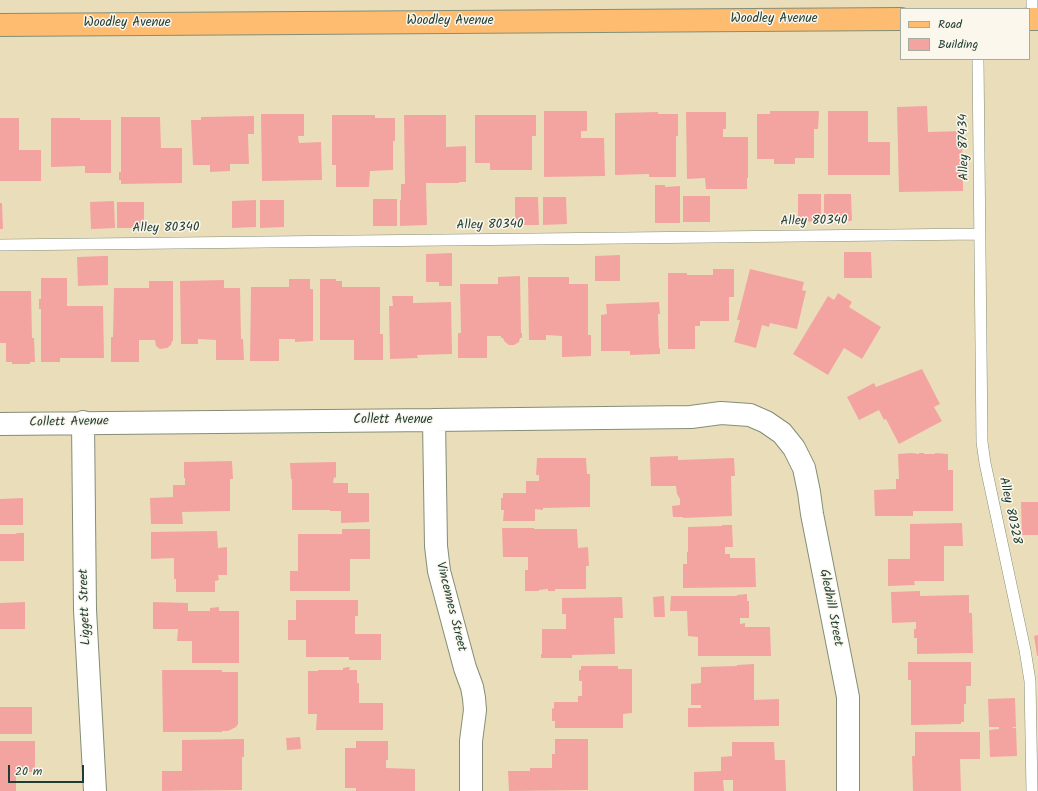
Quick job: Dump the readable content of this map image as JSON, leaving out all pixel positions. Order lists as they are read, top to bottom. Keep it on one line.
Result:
{"streets":{"main road":["Woodley Avenue"],"street":["Collett Avenue","Liggett Street","Vincennes Street","Gledhill Street"],"lane":["Alley 87434","Alley 80340","Alley 80328"]},"crossings":[["Alley 87434","Alley 80340"],["Alley 87434","Alley 80328"],["Alley 80340","Alley 80328"],["Collett Avenue","Liggett Street"],["Collett Avenue","Vincennes Street"],["Collett Avenue","Gledhill Street"]],"legend":["Road","Building"],"scale_bar":"20 m"}
